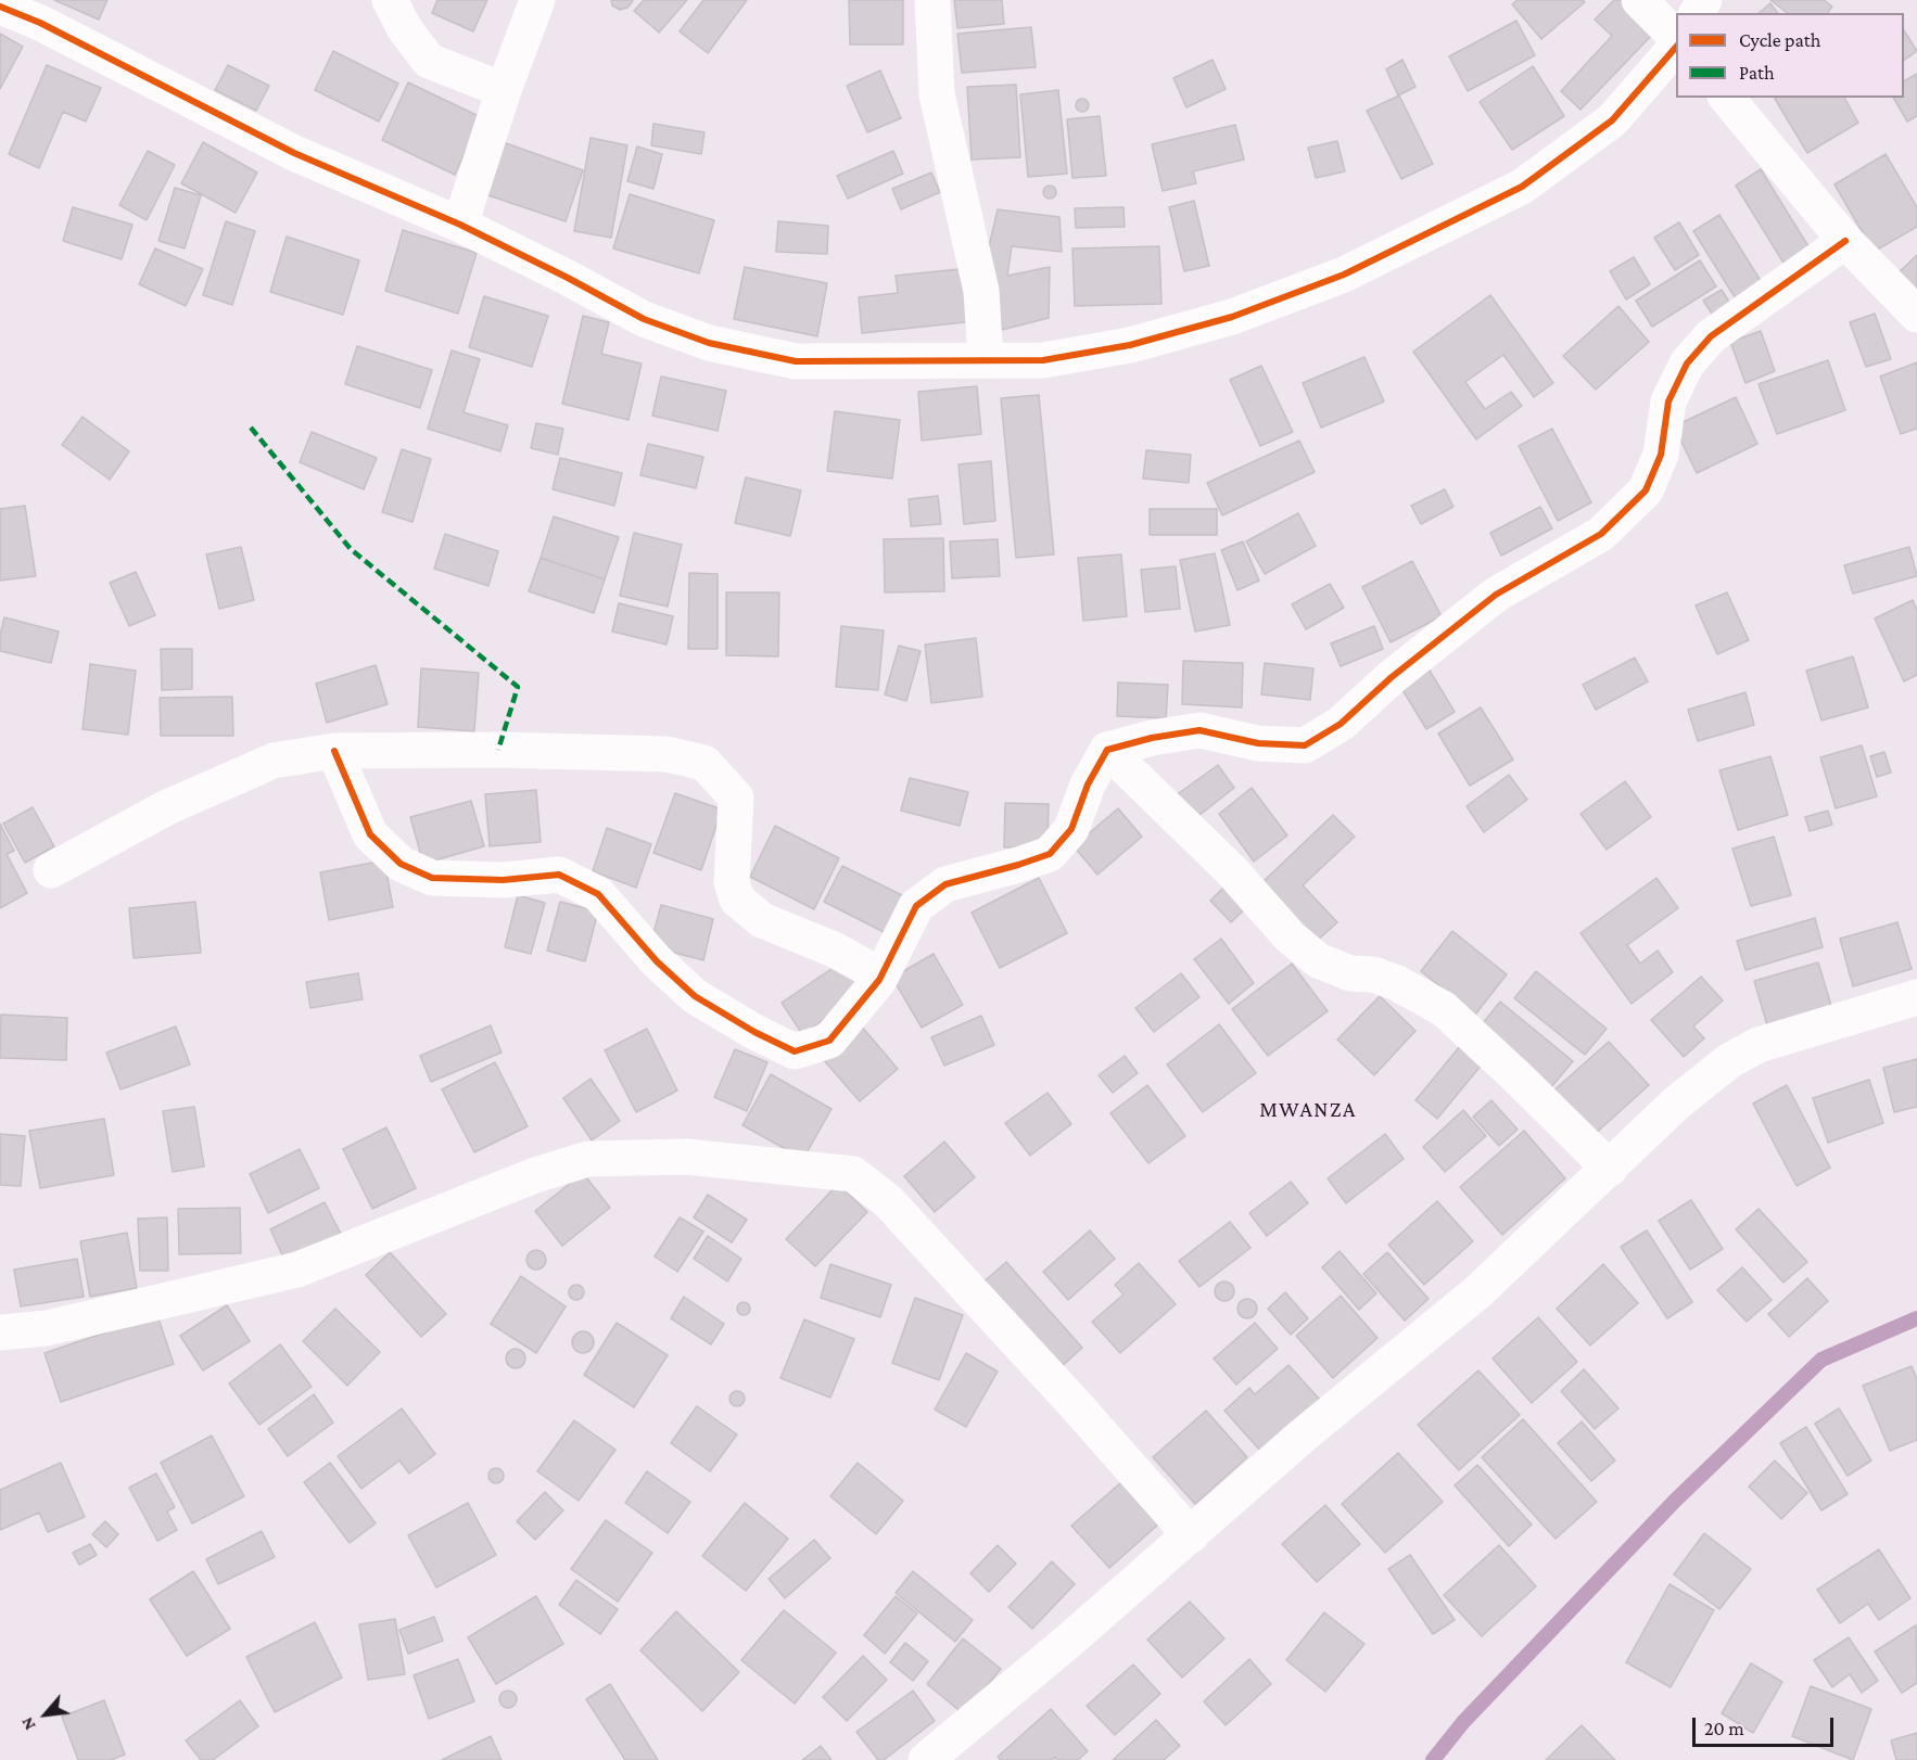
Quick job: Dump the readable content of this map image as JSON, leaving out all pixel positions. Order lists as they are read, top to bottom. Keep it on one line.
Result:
{"districts":["MWANZA"],"legend":["Cycle path","Path"],"scale_bar":"20 m","north":"bottom left"}
